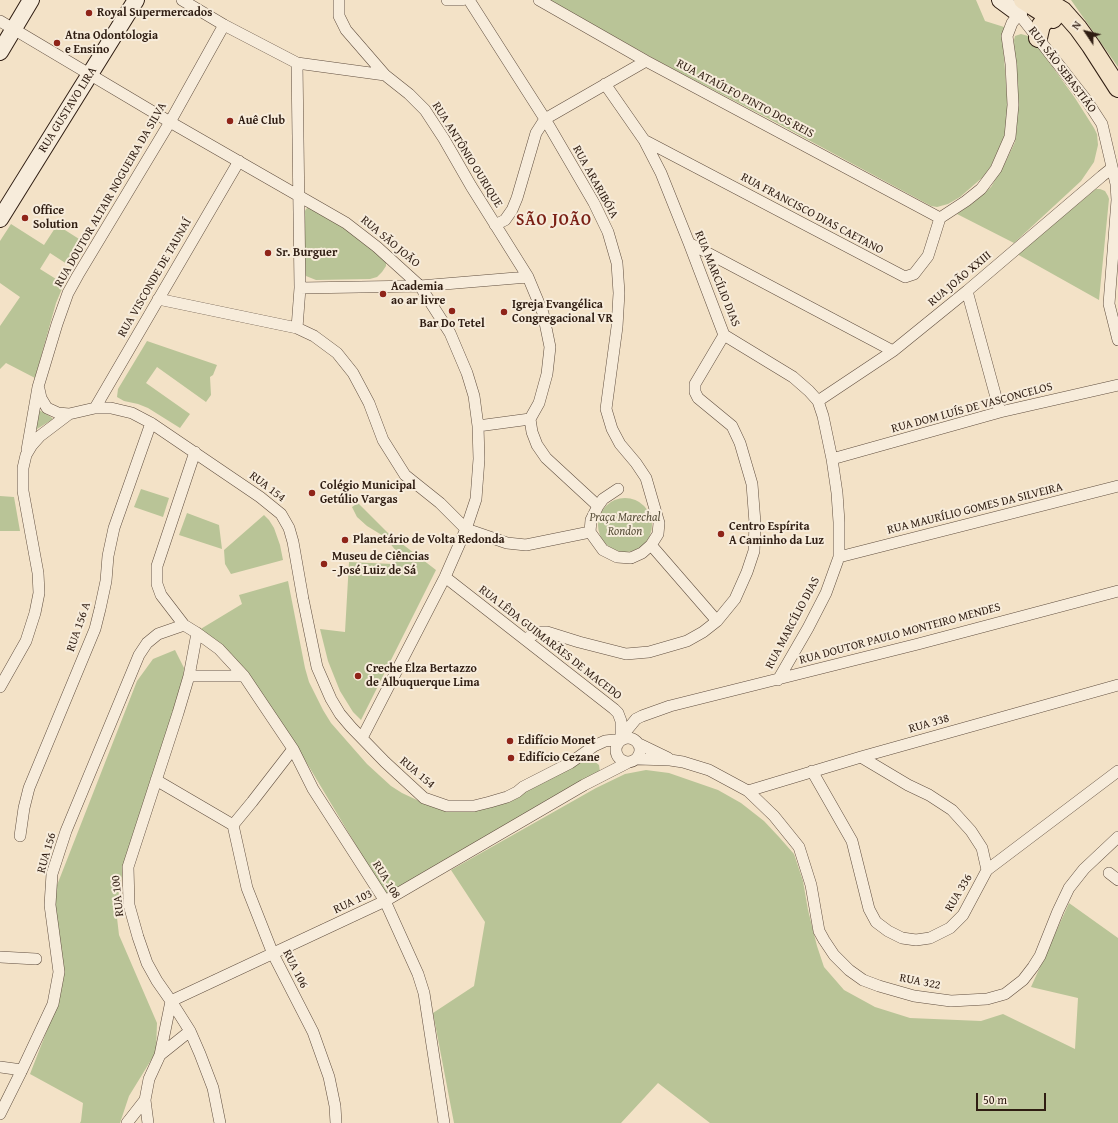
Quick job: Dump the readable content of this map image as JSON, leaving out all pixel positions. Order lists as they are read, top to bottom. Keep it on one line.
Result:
{"streets":{"main road":["RUA SÃO SEBASTIÃO","RUA GUSTAVO LIRA"],"street":["RUA ATAÚLFO PINTO DOS REIS","RUA ANTÔNIO OURIQUE","RUA ARARIBÓIA","RUA DOUTOR ALTAIR NOGUEIRA DA SILVA","RUA FRANCISCO DIAS CAETANO","RUA SÃO JOÃO","RUA VISCONDE DE TAUNAÍ","RUA MARCÍLIO DIAS","RUA JOÃO XXIII","RUA DOM LUÍS DE VASCONCELOS","RUA 154","RUA MAURÍLIO GOMES DA SILVEIRA","RUA 156 A","RUA DOUTOR PAULO MONTEIRO MENDES","RUA LÊDA GUIMARÃES DE MACEDO","RUA 338","RUA 156","RUA 108","RUA 336","RUA 100","RUA 103","RUA 106","RUA 322"]},"crossings":[["RUA SÃO SEBASTIÃO","RUA JOÃO XXIII"],["RUA ATAÚLFO PINTO DOS REIS","RUA FRANCISCO DIAS CAETANO"],["RUA GUSTAVO LIRA","RUA SÃO JOÃO"],["RUA DOUTOR ALTAIR NOGUEIRA DA SILVA","RUA SÃO JOÃO"],["RUA DOUTOR ALTAIR NOGUEIRA DA SILVA","RUA 154"],["RUA FRANCISCO DIAS CAETANO","RUA MARCÍLIO DIAS"],["RUA SÃO JOÃO","RUA VISCONDE DE TAUNAÍ"],["RUA SÃO JOÃO","RUA 154"],["RUA SÃO JOÃO","RUA LÊDA GUIMARÃES DE MACEDO"],["RUA VISCONDE DE TAUNAÍ","RUA 154"],["RUA MARCÍLIO DIAS","RUA JOÃO XXIII"],["RUA MARCÍLIO DIAS","RUA DOM LUÍS DE VASCONCELOS"],["RUA MARCÍLIO DIAS","RUA MAURÍLIO GOMES DA SILVEIRA"],["RUA MARCÍLIO DIAS","RUA DOUTOR PAULO MONTEIRO MENDES"],["RUA 154","RUA 156 A"],["RUA 154","RUA DOUTOR PAULO MONTEIRO MENDES"],["RUA 154","RUA LÊDA GUIMARÃES DE MACEDO"],["RUA 154","RUA 103"],["RUA DOUTOR PAULO MONTEIRO MENDES","RUA LÊDA GUIMARÃES DE MACEDO"],["RUA DOUTOR PAULO MONTEIRO MENDES","RUA 103"],["RUA LÊDA GUIMARÃES DE MACEDO","RUA 103"],["RUA 338","RUA 336"],["RUA 338","RUA 322"],["RUA 156","RUA 108"],["RUA 108","RUA 100"],["RUA 108","RUA 103"],["RUA 100","RUA 103"],["RUA 103","RUA 106"]],"districts":["SÃO JOÃO"],"parks":["Praça Marechal Rondon"],"places":["Royal Supermercados","Atna Odontologia e Ensino","Auê Club","Office Solution","Sr. Burguer","Academia ao ar livre","Bar Do Tetel","Igreja Evangélica Congregacional VR","Colégio Municipal Getúlio Vargas","Centro Espírita A Caminho da Luz","Planetário de Volta Redonda","Museu de Ciências - José Luiz de Sá","Creche Elza Bertazzo de Albuquerque Lima","Edifício Monet","Edifício Cezane"],"scale_bar":"50 m","north":"top left"}
